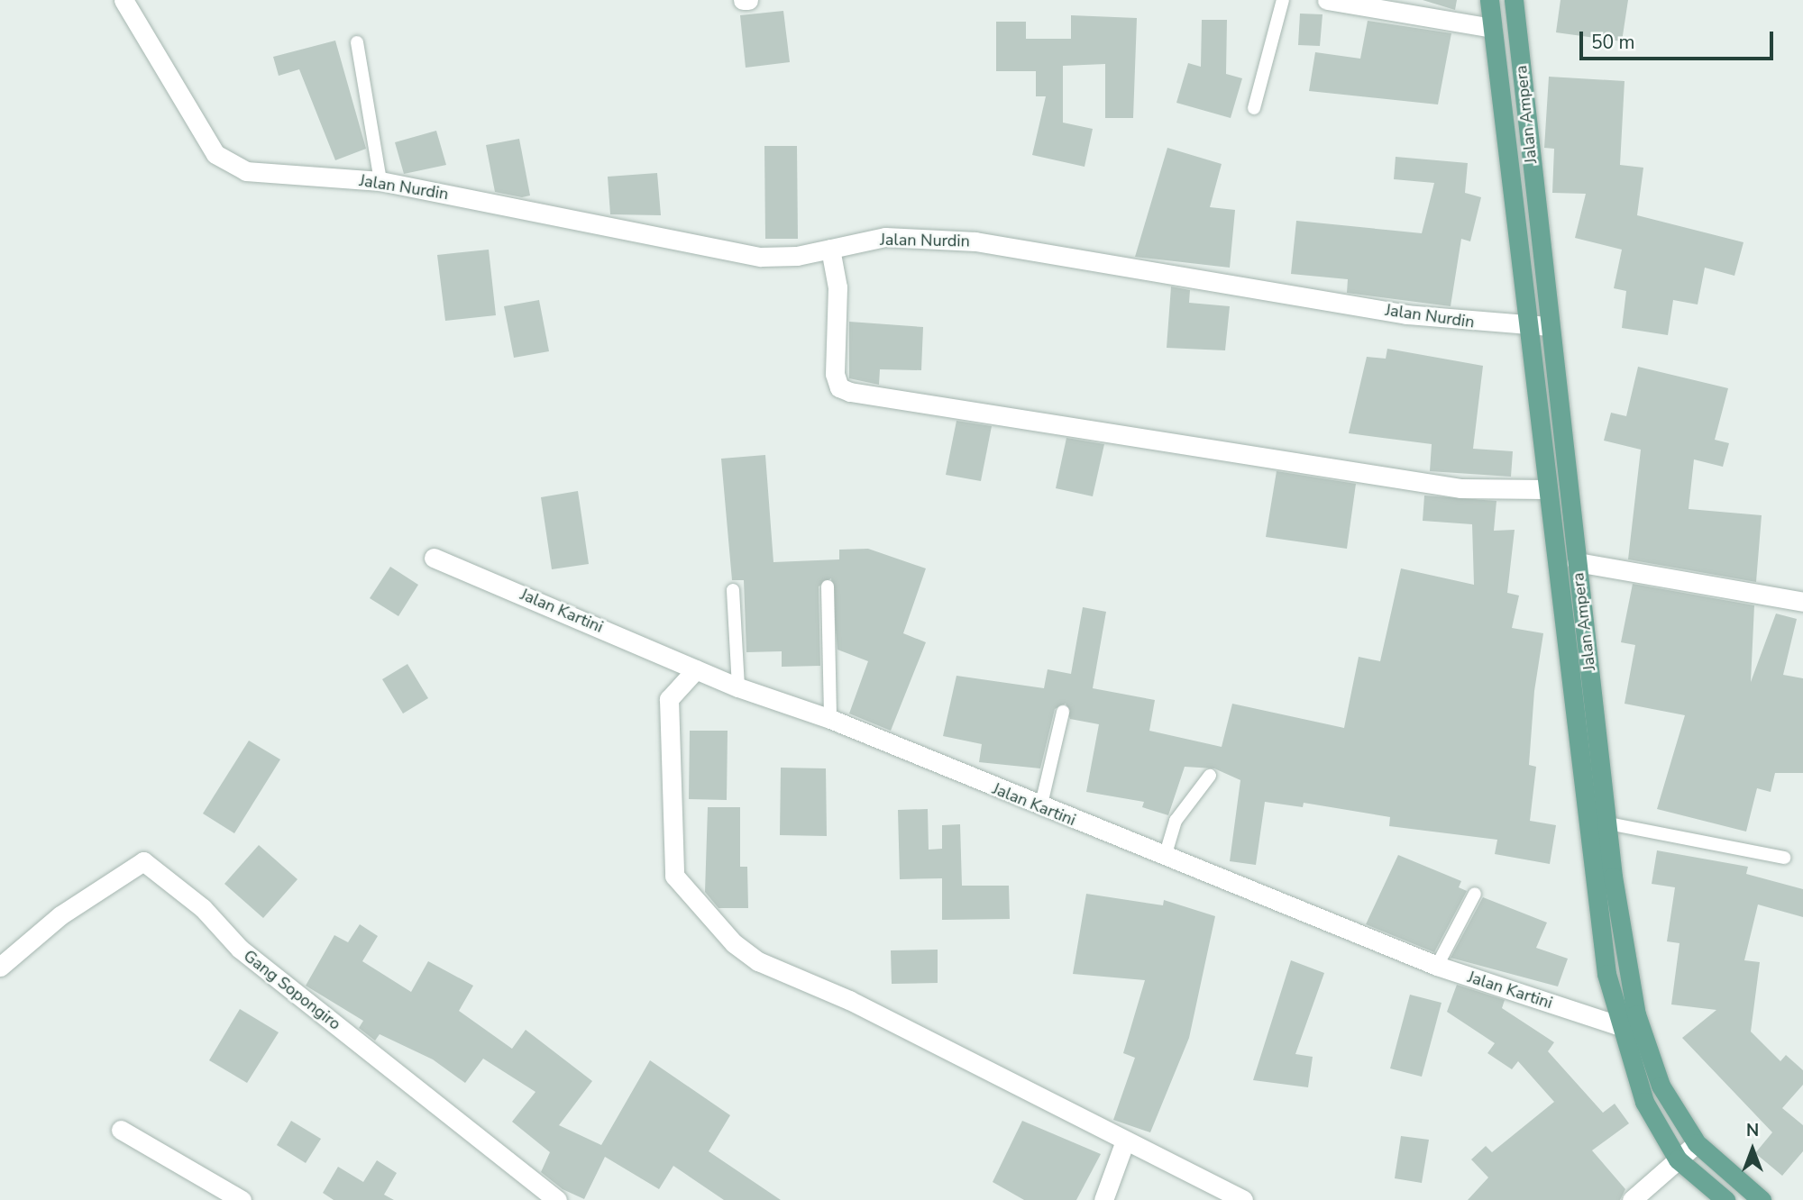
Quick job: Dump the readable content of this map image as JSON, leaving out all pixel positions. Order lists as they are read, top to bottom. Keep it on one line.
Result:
{"streets":{"main road":["Jalan Ampera"],"street":["Jalan Nurdin","Jalan Kartini","Gang Sopongiro"]},"crossings":[["Jalan Ampera","Jalan Nurdin"],["Jalan Ampera","Jalan Kartini"]],"scale_bar":"50 m","north":"top"}
